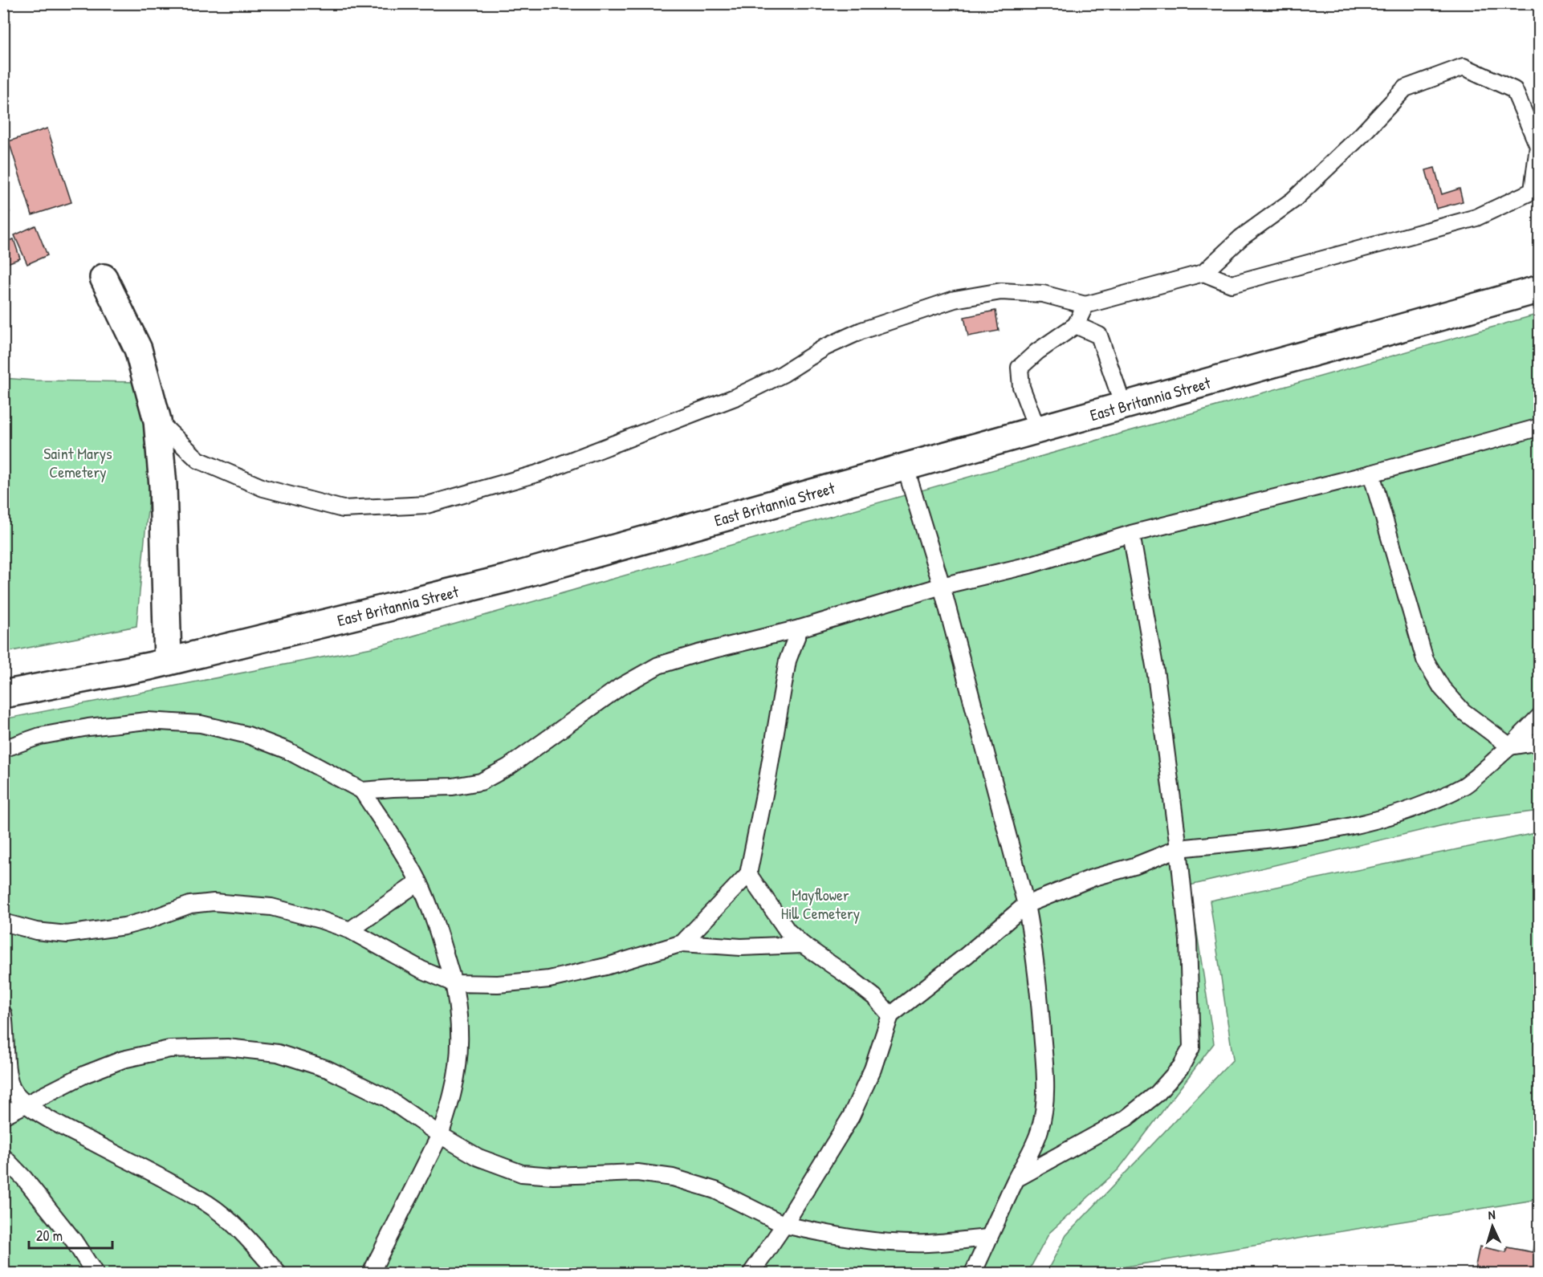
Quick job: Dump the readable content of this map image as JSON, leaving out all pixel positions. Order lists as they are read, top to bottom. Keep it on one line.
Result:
{"streets":{"street":["East Britannia Street"]},"parks":["Saint Marys Cemetery","Mayflower Hill Cemetery"],"scale_bar":"20 m","north":"top"}
